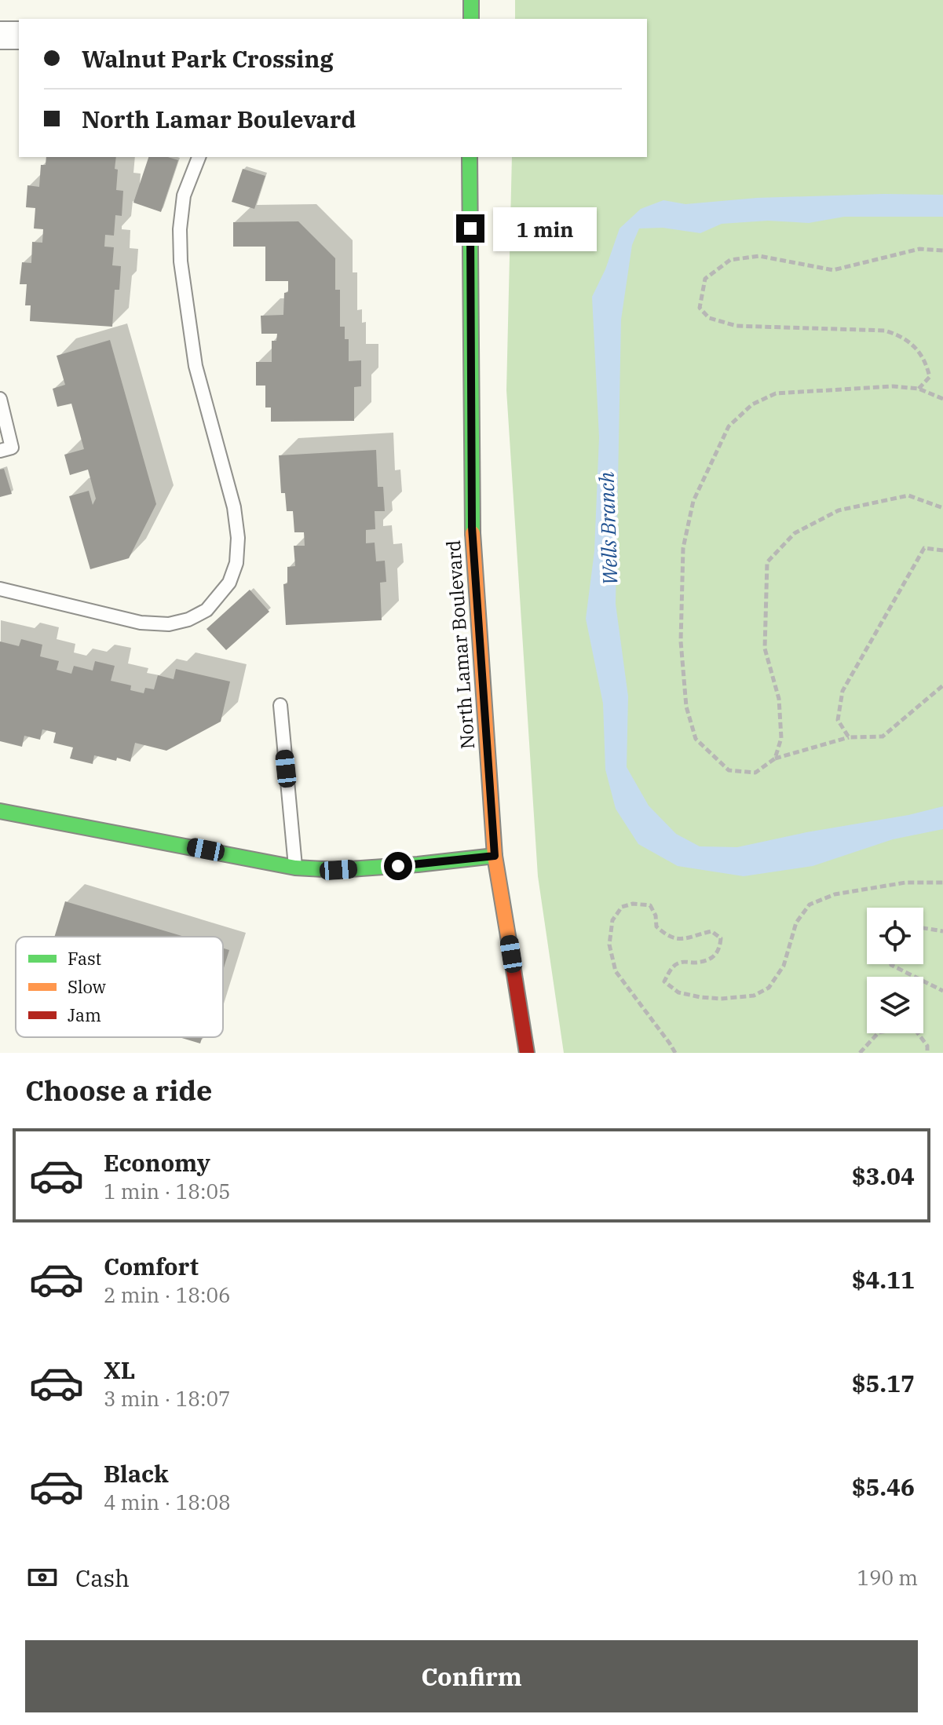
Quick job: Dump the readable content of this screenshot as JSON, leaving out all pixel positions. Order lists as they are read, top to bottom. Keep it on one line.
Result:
{"streets":{"main road":["North Lamar Boulevard"]},"water":["Wells Branch"],"legend":["Fast","Slow","Jam"],"page":{"banner":["Walnut Park Crossing","North Lamar Boulevard"],"bubble":"1 min","heading":"Choose a ride","list":[{"name":"Economy","note":"1 min · 18:05","value":"$3.04"},{"name":"Comfort","note":"2 min · 18:06","value":"$4.11"},{"name":"XL","note":"3 min · 18:07","value":"$5.17"},{"name":"Black","note":"4 min · 18:08","value":"$5.46"}],"pay":["Cash","190 m"],"buttons":"Confirm"}}
